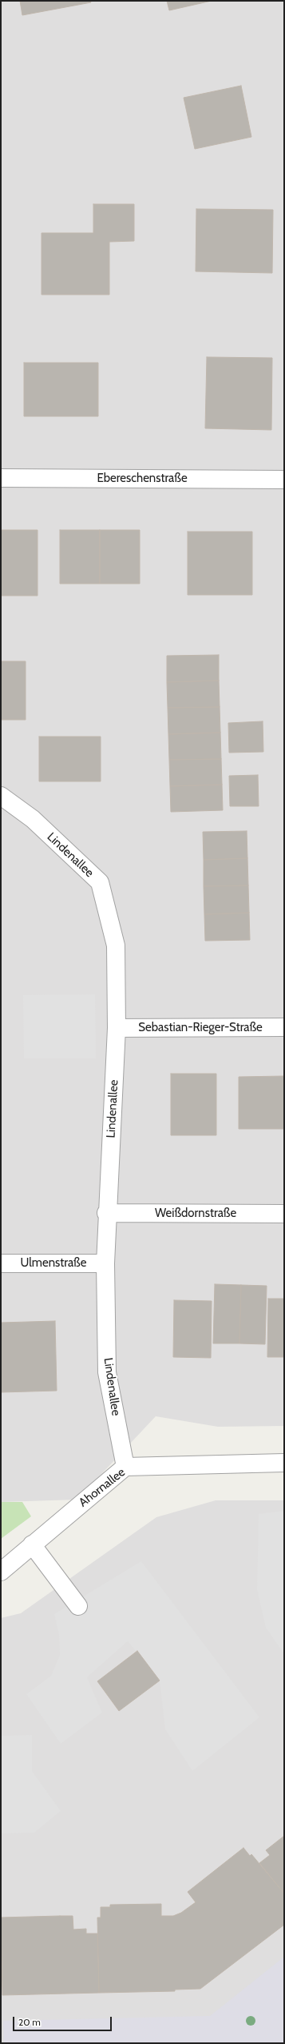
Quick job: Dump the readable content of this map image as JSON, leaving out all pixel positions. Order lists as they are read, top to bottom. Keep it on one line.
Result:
{"streets":{"street":["Ebereschenstraße","Lindenallee","Sebastian-Rieger-Straße","Weißdornstraße","Ulmenstraße","Ahornallee"]},"crossings":[["Lindenallee","Sebastian-Rieger-Straße"],["Lindenallee","Weißdornstraße"],["Lindenallee","Ulmenstraße"],["Lindenallee","Ahornallee"]],"scale_bar":"20 m"}
